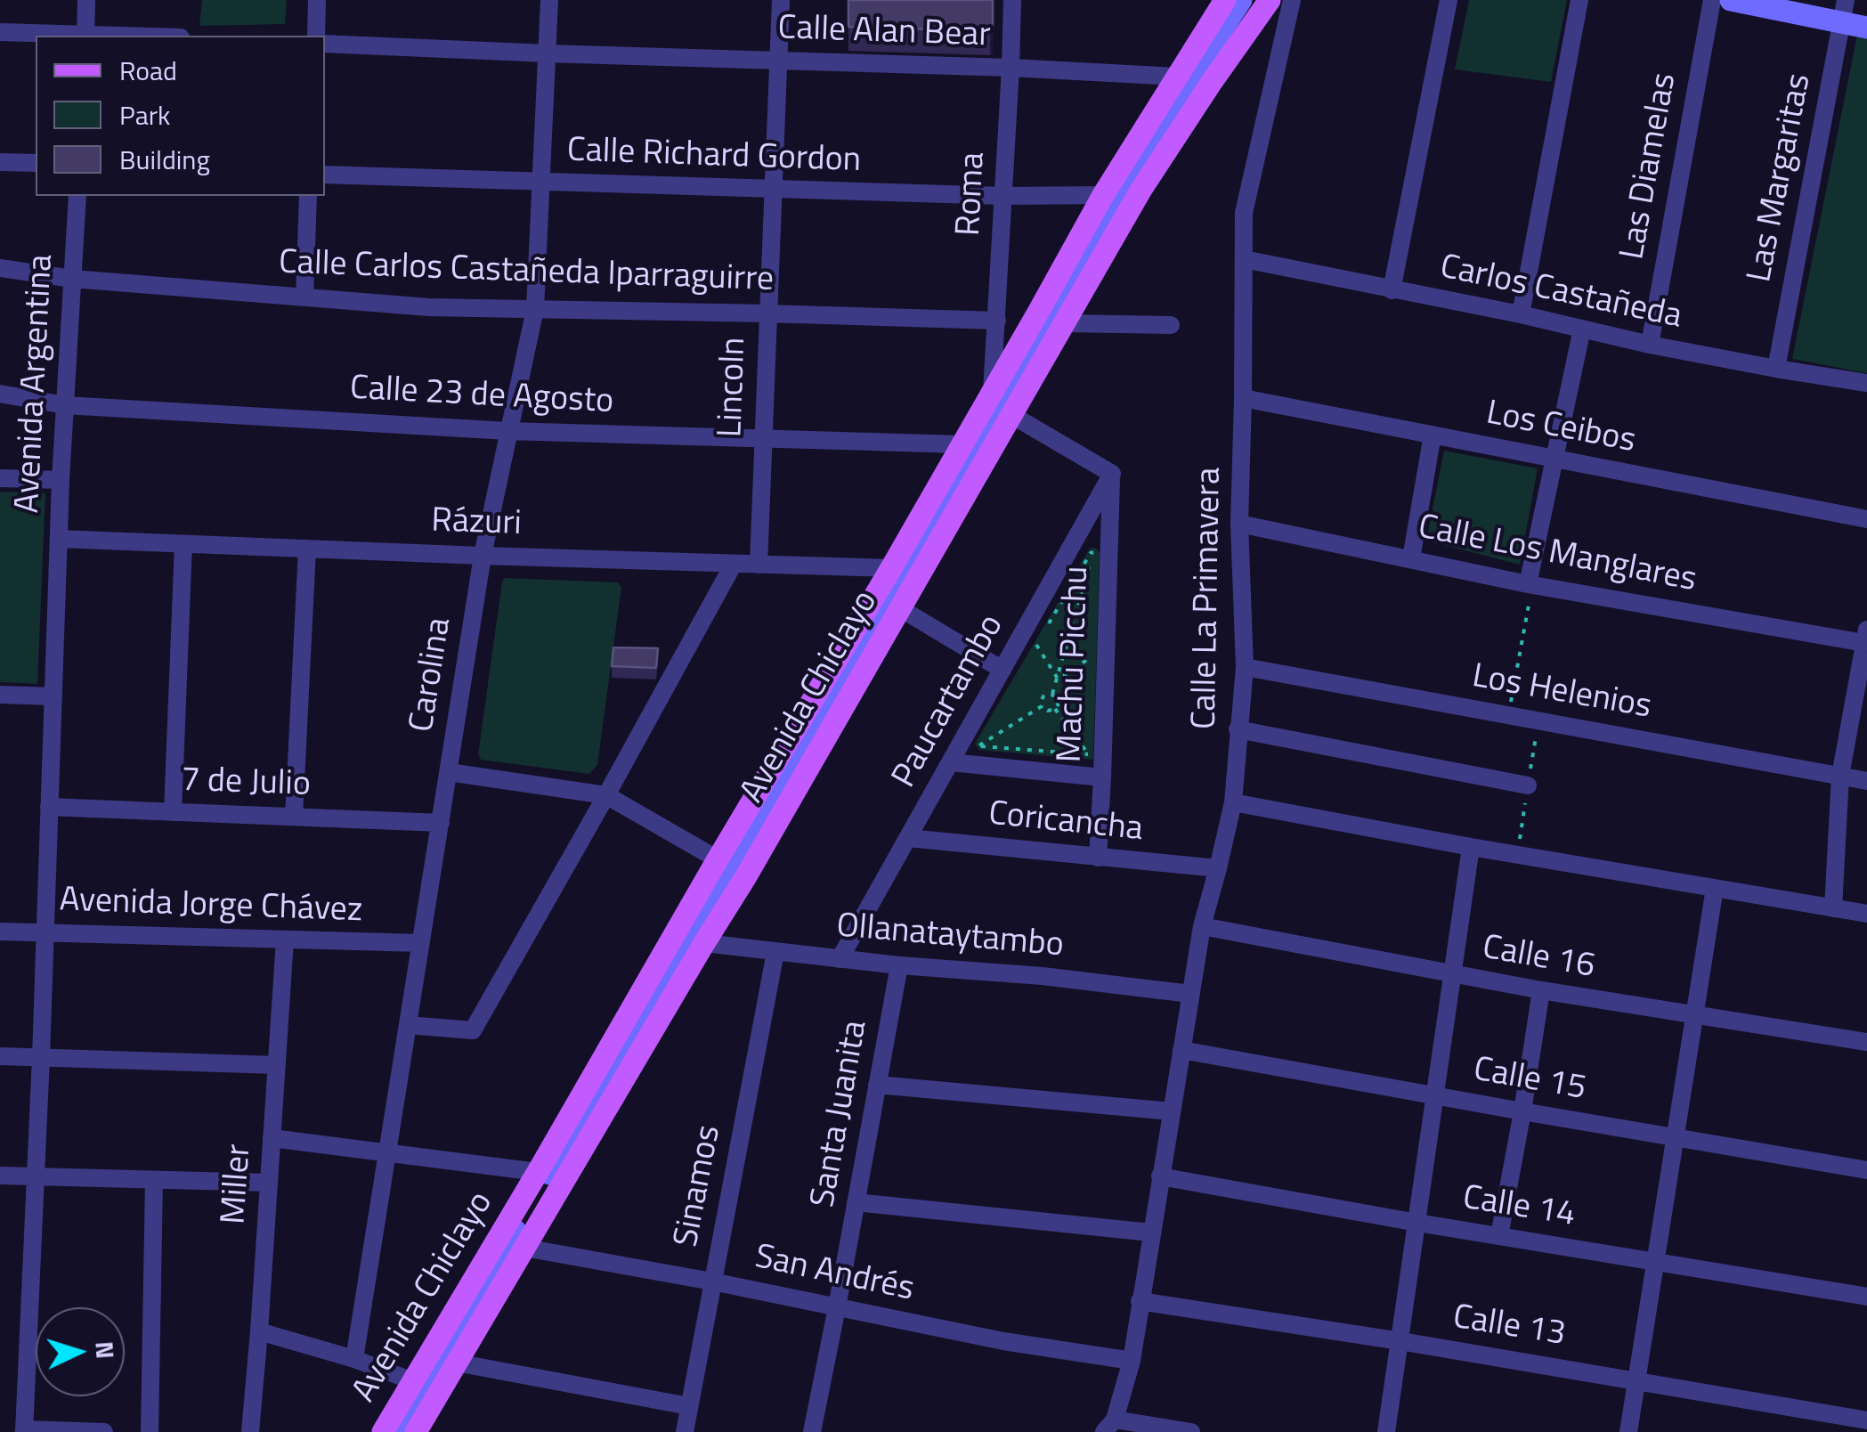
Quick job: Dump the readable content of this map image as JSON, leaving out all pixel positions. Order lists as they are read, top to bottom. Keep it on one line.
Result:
{"streets":{"main road":["Avenida Chiclayo"],"street":["Calle Alan Bear","Calle Richard Gordon","Las Diamelas","Las Margaritas","Roma","Calle Carlos Castañeda Iparraguirre","Carlos Castañeda","Avenida Argentina","Lincoln","Calle 23 de Agosto","Los Ceibos","Rázuri","Calle Los Manglares","Calle La Primavera","Machu Picchu","Carolina","Los Helenios","Paucartambo","7 de Julio","Coricancha","Avenida Jorge Chávez","Ollanataytambo","Calle 16","Calle 15","Santa Juanita","Miller","Sinamos","Calle 14","San Andrés","Calle 13"]},"crossings":[["Calle Alan Bear","Roma"],["Calle Alan Bear","Lincoln"],["Calle Alan Bear","Carolina"],["Calle Alan Bear","Avenida Chiclayo"],["Calle Richard Gordon","Roma"],["Calle Richard Gordon","Lincoln"],["Calle Richard Gordon","Carolina"],["Calle Richard Gordon","Avenida Chiclayo"],["Las Diamelas","Carlos Castañeda"],["Las Margaritas","Carlos Castañeda"],["Roma","Calle Carlos Castañeda Iparraguirre"],["Roma","Avenida Chiclayo"],["Calle Carlos Castañeda Iparraguirre","Avenida Argentina"],["Calle Carlos Castañeda Iparraguirre","Lincoln"],["Calle Carlos Castañeda Iparraguirre","Carolina"],["Carlos Castañeda","Calle La Primavera"],["Avenida Argentina","Calle 23 de Agosto"],["Avenida Argentina","Rázuri"],["Avenida Argentina","7 de Julio"],["Avenida Argentina","Avenida Jorge Chávez"],["Lincoln","Calle 23 de Agosto"],["Lincoln","Rázuri"],["Calle 23 de Agosto","Carolina"],["Calle 23 de Agosto","Avenida Chiclayo"],["Los Ceibos","Calle La Primavera"],["Rázuri","Carolina"],["Rázuri","Avenida Chiclayo"],["Calle Los Manglares","Calle La Primavera"],["Calle La Primavera","Los Helenios"],["Calle La Primavera","Coricancha"],["Calle La Primavera","Ollanataytambo"],["Calle La Primavera","Calle 16"],["Calle La Primavera","Calle 15"],["Calle La Primavera","Calle 14"],["Calle La Primavera","San Andrés"],["Calle La Primavera","Calle 13"],["Machu Picchu","Paucartambo"],["Machu Picchu","Coricancha"],["Carolina","7 de Julio"],["Carolina","Avenida Jorge Chávez"],["Avenida Chiclayo","Ollanataytambo"],["Avenida Chiclayo","San Andrés"],["Paucartambo","Coricancha"],["Paucartambo","Ollanataytambo"],["Avenida Jorge Chávez","Miller"],["Ollanataytambo","Santa Juanita"],["Ollanataytambo","Sinamos"],["Santa Juanita","San Andrés"],["Sinamos","San Andrés"]],"legend":["Road","Park","Building"],"north":"right"}
